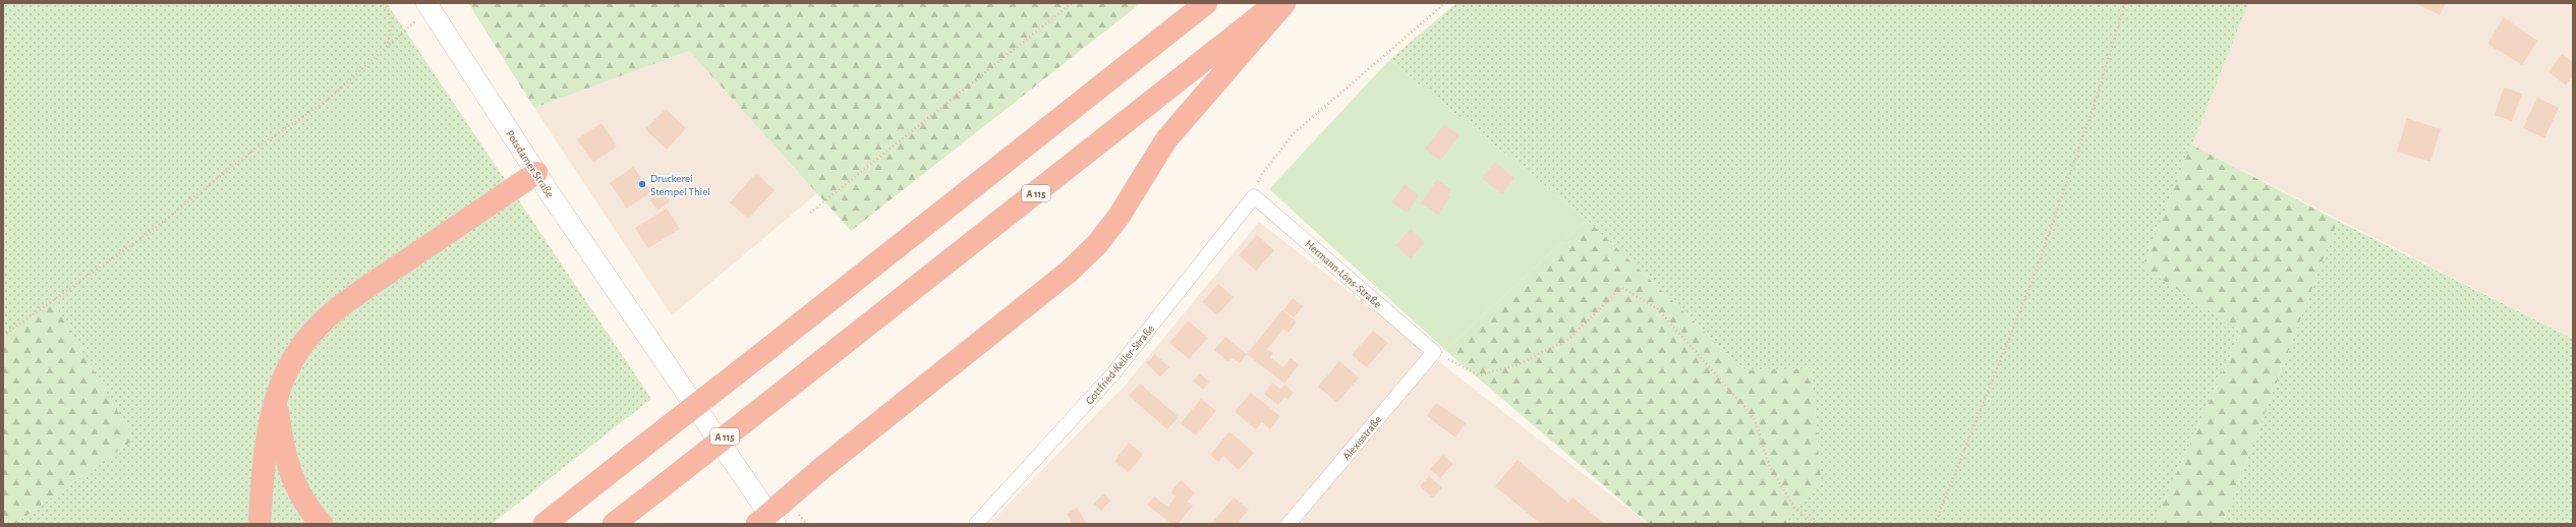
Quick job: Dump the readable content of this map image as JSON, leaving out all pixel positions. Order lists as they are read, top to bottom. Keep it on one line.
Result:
{"streets":{"highway":["A 115"],"main road":["Potsdamer Straße"],"street":["Hermann-Löns-Straße","Gottfried-Keller-Straße","Alexisstraße"]},"crossings":[["Hermann-Löns-Straße","Gottfried-Keller-Straße"],["Hermann-Löns-Straße","Alexisstraße"]],"places":["Druckerei Stempel Thiel"]}
